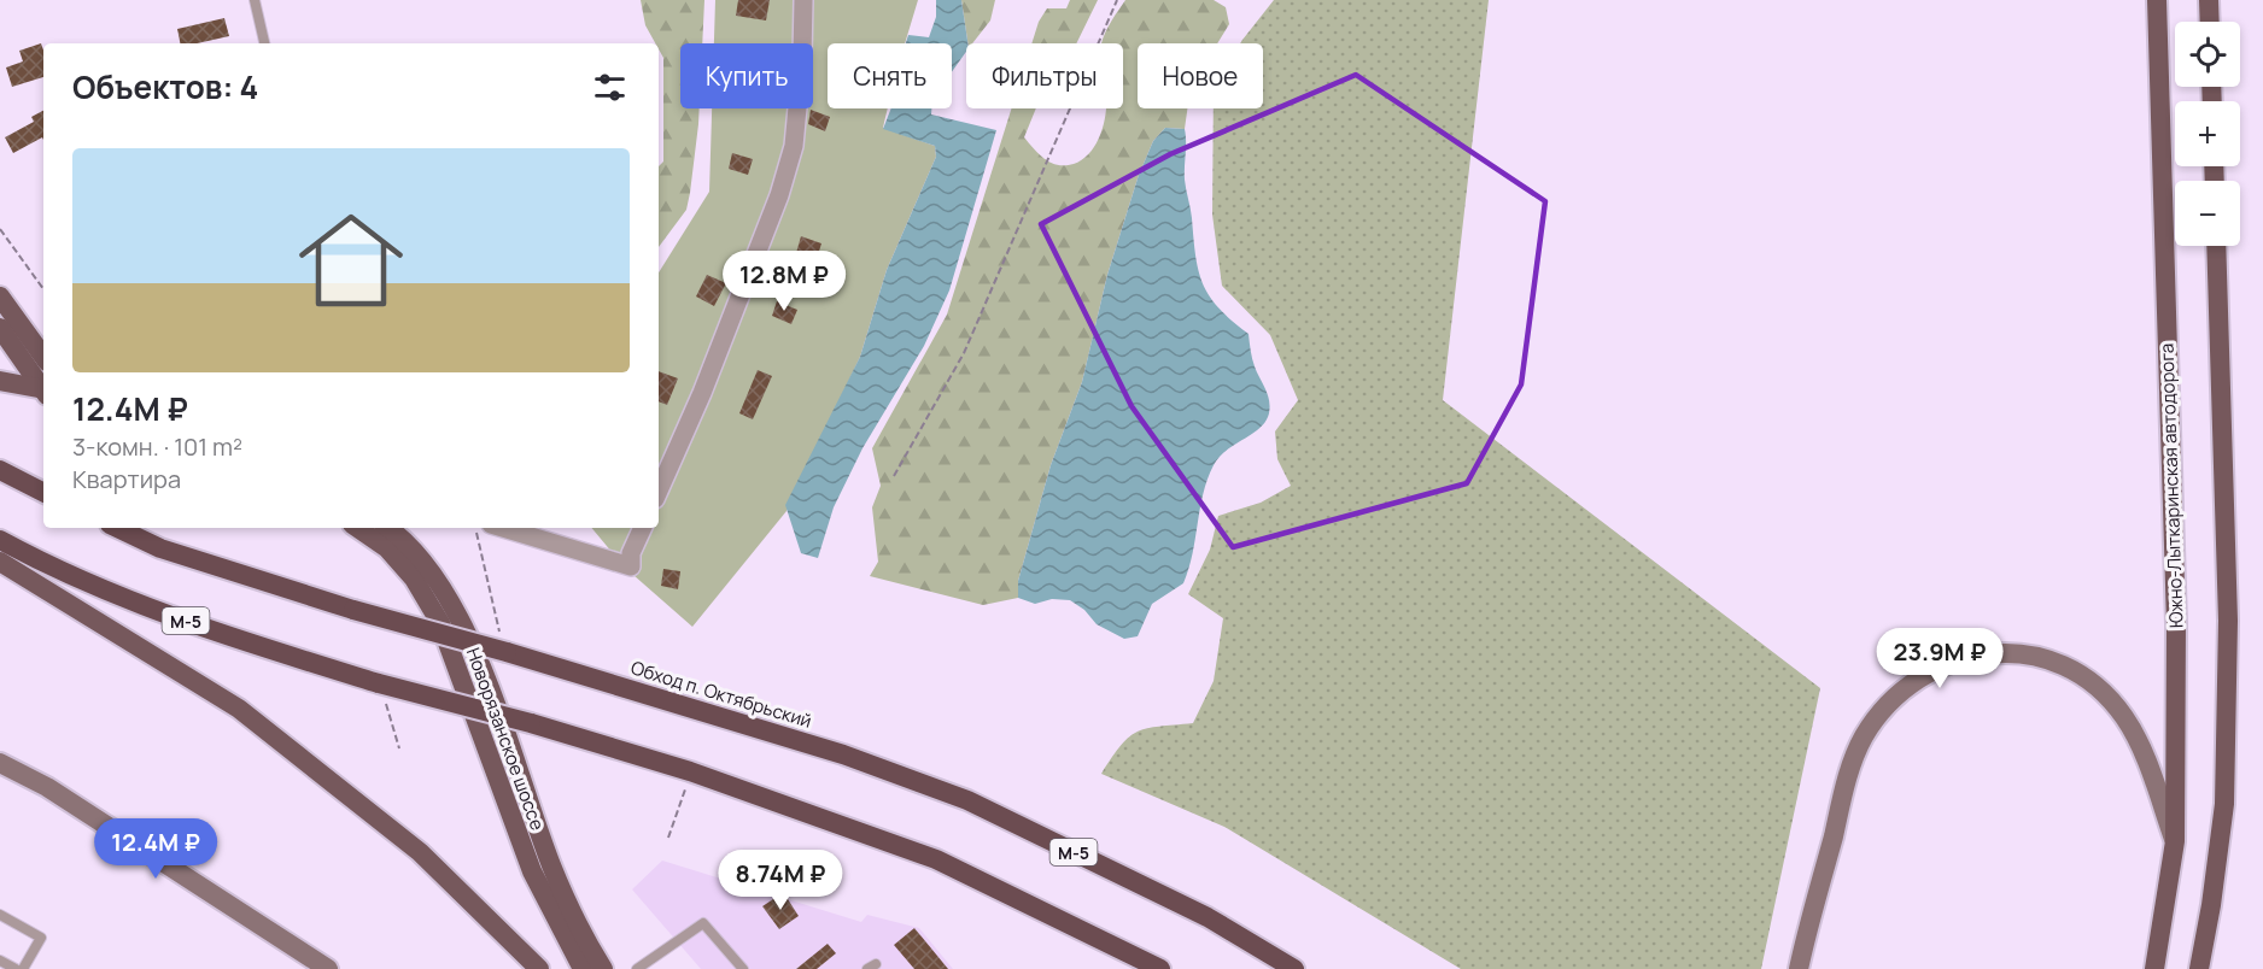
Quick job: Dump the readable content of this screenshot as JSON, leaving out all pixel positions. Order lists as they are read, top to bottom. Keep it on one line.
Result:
{"streets":{"highway":["М-5","Обход п. Октябрьский"],"main road":["Южно-Лыткаринская автодорога","Новорязанское шоссе"]},"page":{"map_buttons":["+","−"],"chip":["Купить","Снять","Фильтры","Новое"],"heading":"Объектов: 4","list":[{"name":"12.4M ₽","note":"3-комн. · 101 m² · Квартира"}],"price":["12.8M ₽","23.9M ₽","12.4M ₽","8.74M ₽"]}}
